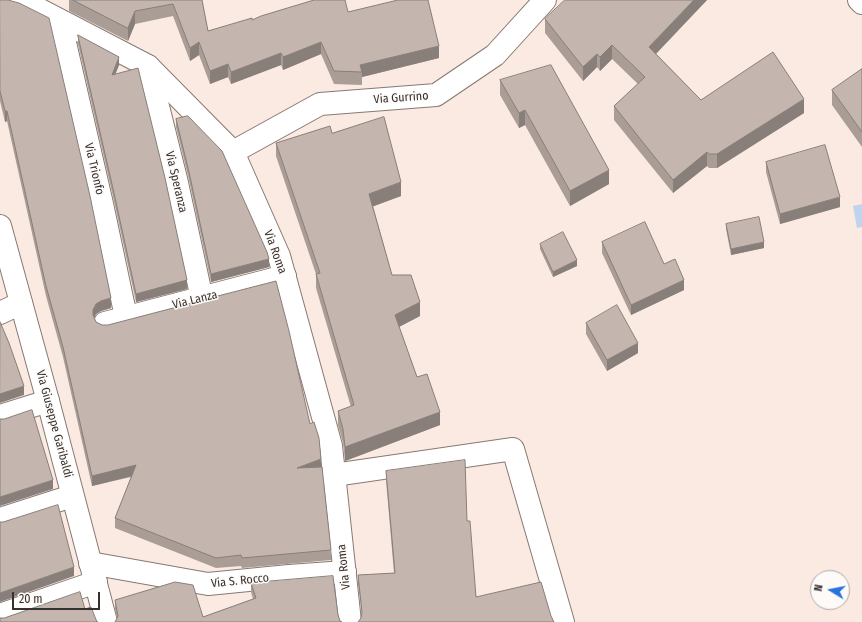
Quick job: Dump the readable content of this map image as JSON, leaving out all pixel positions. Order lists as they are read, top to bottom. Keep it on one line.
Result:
{"streets":{"street":["Via Gurrino","Via Trionfo","Via Speranza","Via Roma","Via Lanza","Via Giuseppe Garibaldi","Via S. Rocco"]},"crossings":[["Via Gurrino","Via Roma"],["Via Trionfo","Via Roma"],["Via Trionfo","Via Lanza"],["Via Speranza","Via Roma"],["Via Speranza","Via Lanza"],["Via Roma","Via Lanza"],["Via Roma","Via S. Rocco"],["Via Giuseppe Garibaldi","Via S. Rocco"]],"scale_bar":"20 m","north":"left"}
